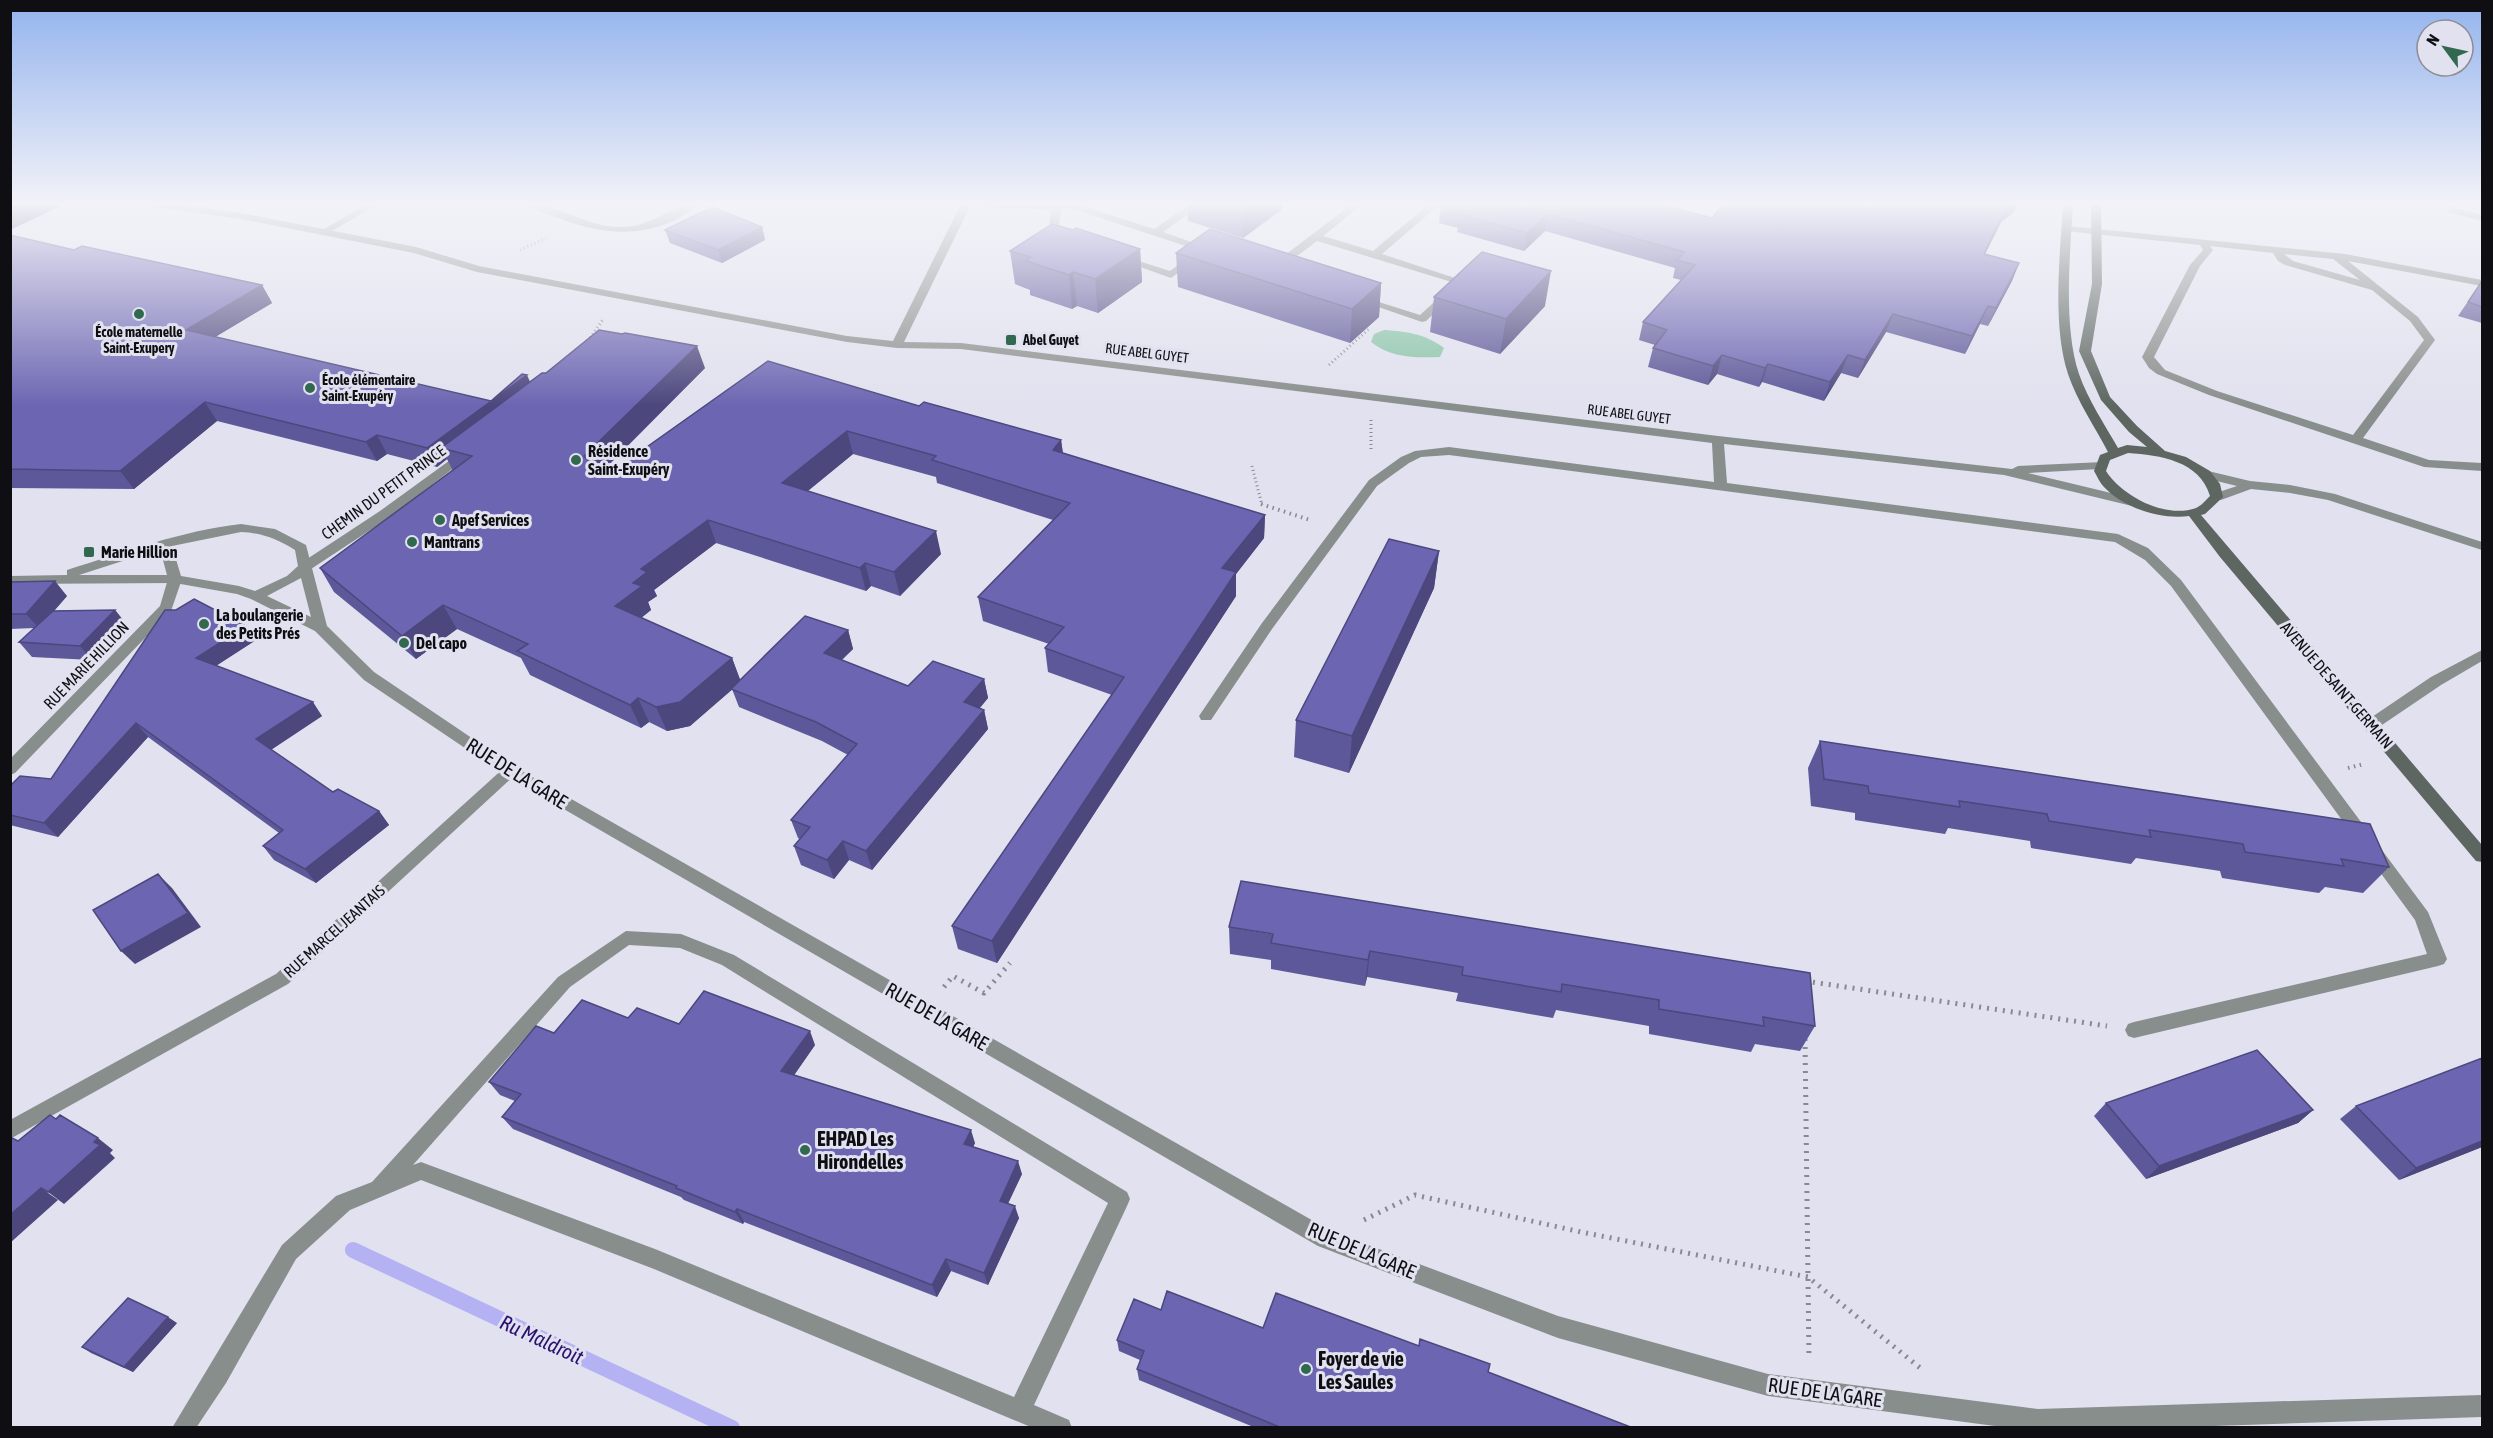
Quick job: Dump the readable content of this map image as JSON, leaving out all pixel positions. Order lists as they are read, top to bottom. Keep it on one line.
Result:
{"streets":{"main road":["AVENUE DE SAINT-GERMAIN"],"street":["RUE ABEL GUYET","CHEMIN DU PETIT PRINCE","RUE MARIE HILLION","RUE DE LA GARE","RUE MARCEL JEANTAIS"]},"crossings":[["CHEMIN DU PETIT PRINCE","RUE DE LA GARE"],["RUE MARIE HILLION","RUE DE LA GARE"],["RUE DE LA GARE","RUE MARCEL JEANTAIS"]],"water":["Ru Maldroit"],"places":{"other":["École maternelle Saint-Exupery","École élémentaire Saint-Exupéry","Résidence Saint-Exupéry","Apef Services","Mantrans","La boulangerie des Petits Prés","Del capo","EHPAD Les Hirondelles","Foyer de vie Les Saules"],"transit":["Abel Guyet","Marie Hillion"]},"north":"top left"}
